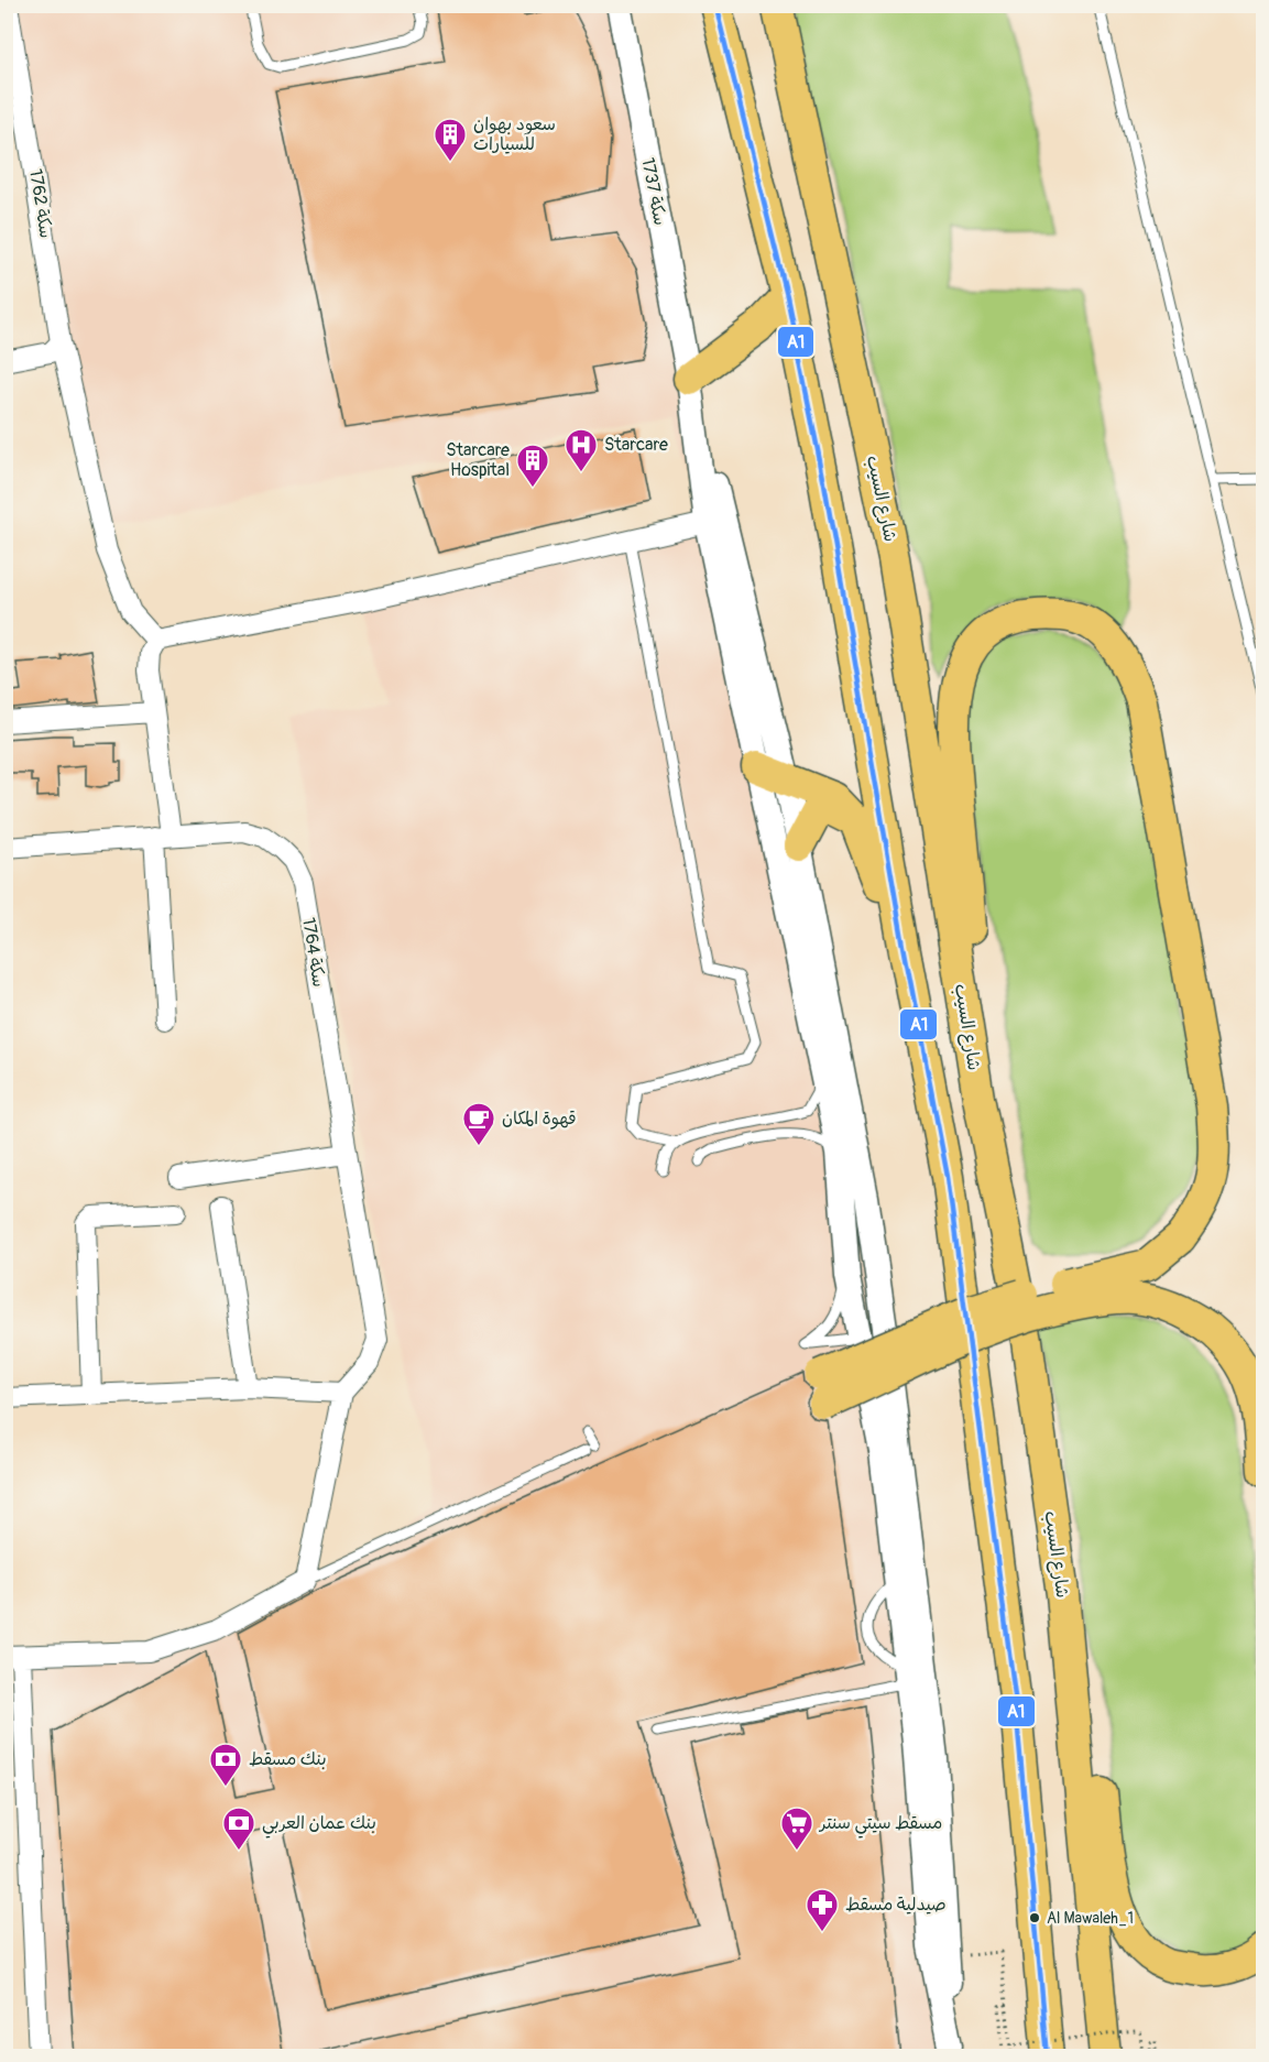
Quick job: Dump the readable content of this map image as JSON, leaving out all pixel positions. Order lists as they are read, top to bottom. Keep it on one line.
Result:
{"streets":{"highway":["شارع السيب"],"street":["سكة 1737","سكة 1762","سكة 1764"]},"places":{"building":["سعود بهوان للسيارات","Starcare Hospital"],"hospital":["Starcare"],"cafe":["قهوة المكان"],"bank":["بنك مسقط","بنك عمان العربي"],"supermarket":["مسقط سيتي سنتر"],"other":["Al Mawaleh_1"],"pharmacy":["صيدلية مسقط"]},"lines":["transit line A1"]}
